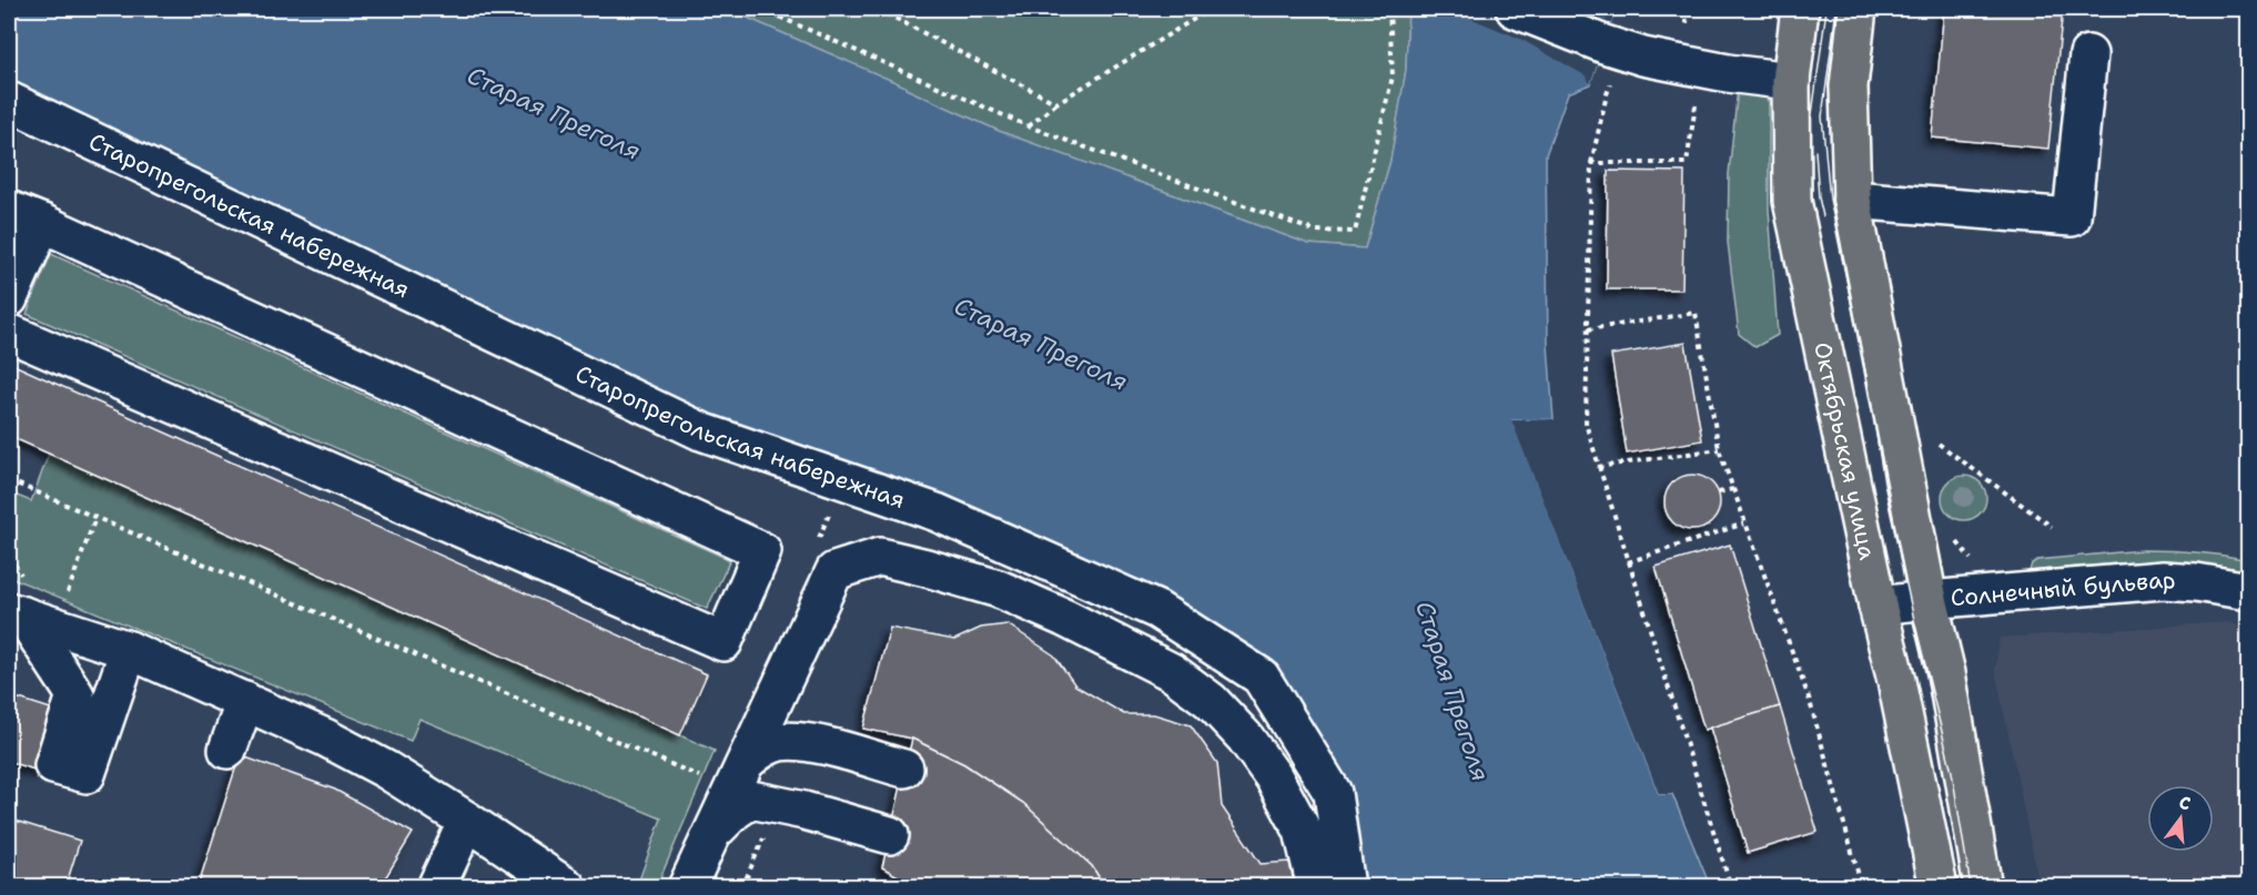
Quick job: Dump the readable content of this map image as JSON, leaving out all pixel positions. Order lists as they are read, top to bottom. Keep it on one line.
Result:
{"streets":{"main road":["Октябрьская улица"],"street":["Старопрегольская набережная","Солнечный бульвар"]},"crossings":[["Октябрьская улица","Солнечный бульвар"]],"water":["Старая Преголя"],"north":"top"}
